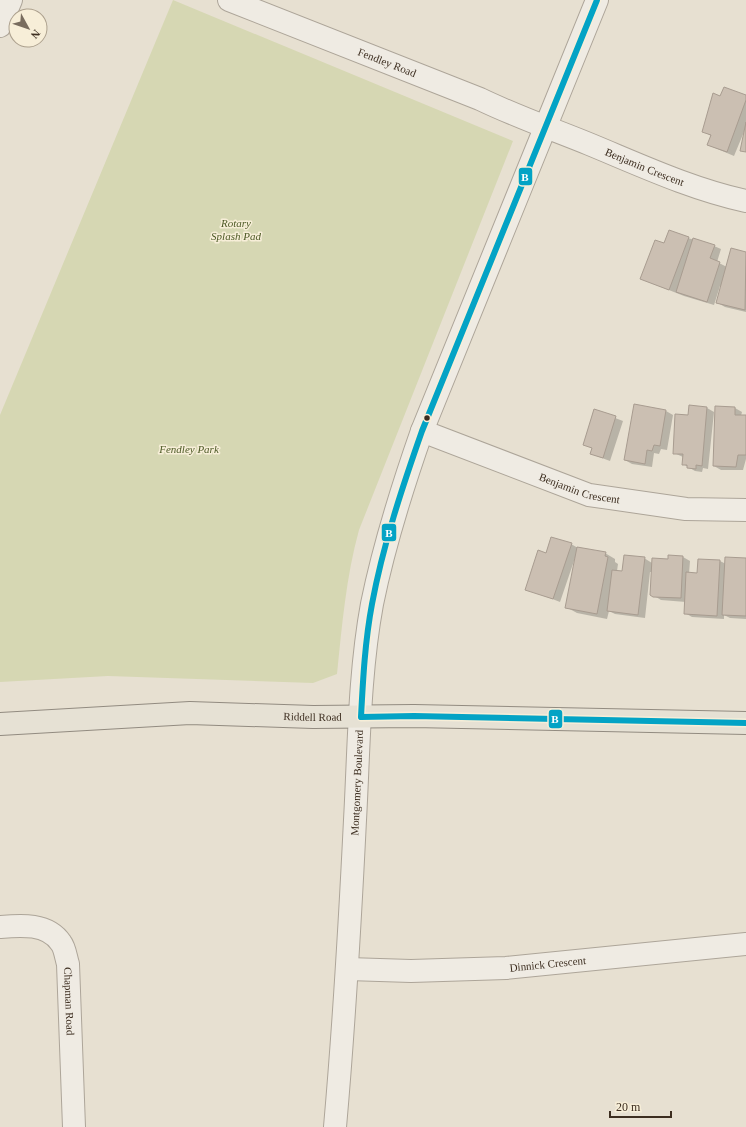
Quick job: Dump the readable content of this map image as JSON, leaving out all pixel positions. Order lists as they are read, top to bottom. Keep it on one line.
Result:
{"streets":{"main road":["Riddell Road"],"street":["Fendley Road","Benjamin Crescent","Montgomery Boulevard","Dinnick Crescent","Chapman Road"]},"crossings":[["Fendley Road","Benjamin Crescent"],["Fendley Road","Montgomery Boulevard"],["Benjamin Crescent","Montgomery Boulevard"],["Riddell Road","Montgomery Boulevard"],["Montgomery Boulevard","Dinnick Crescent"]],"parks":["Rotary Splash Pad","Fendley Park"],"lines":["transit line B"],"scale_bar":"20 m","north":"bottom right"}
